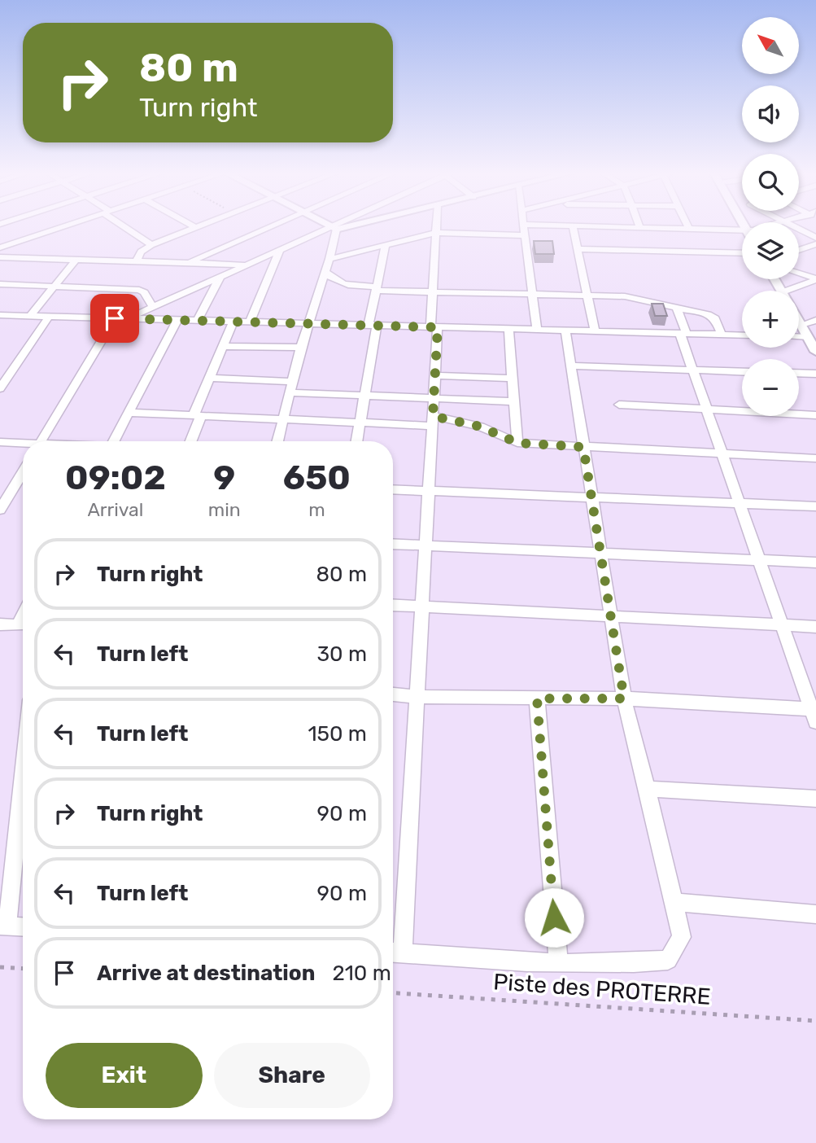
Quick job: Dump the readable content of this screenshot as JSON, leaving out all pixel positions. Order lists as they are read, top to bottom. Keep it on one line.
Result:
{"streets":{"path":["Piste des PROTERRE"]},"north":"top left","page":{"map_buttons":["+","−"],"turn":["80 m","Turn right"],"eta":["09:02","Arrival","9","min","650","m"],"list":[{"name":"Turn right","value":"80 m"},{"name":"Turn left","value":"30 m"},{"name":"Turn left","value":"150 m"},{"name":"Turn right","value":"90 m"},{"name":"Turn left","value":"90 m"},{"name":"Arrive at destination","value":"210 m"}],"buttons":["Exit","Share"]}}
